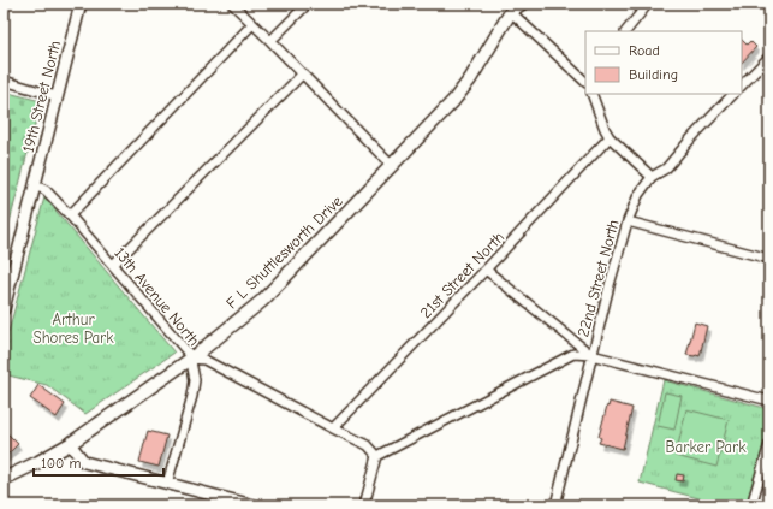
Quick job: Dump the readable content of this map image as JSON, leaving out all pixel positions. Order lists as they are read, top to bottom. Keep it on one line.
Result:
{"streets":{"main road":["F L Shuttlesworth Drive"],"street":["19th Street North","21st Street North","22nd Street North","13th Avenue North"]},"crossings":[["19th Street North","13th Avenue North"],["F L Shuttlesworth Drive","13th Avenue North"],["21st Street North","13th Avenue North"]],"parks":["Arthur Shores Park","Barker Park"],"legend":["Road","Building"],"scale_bar":"100 m"}
